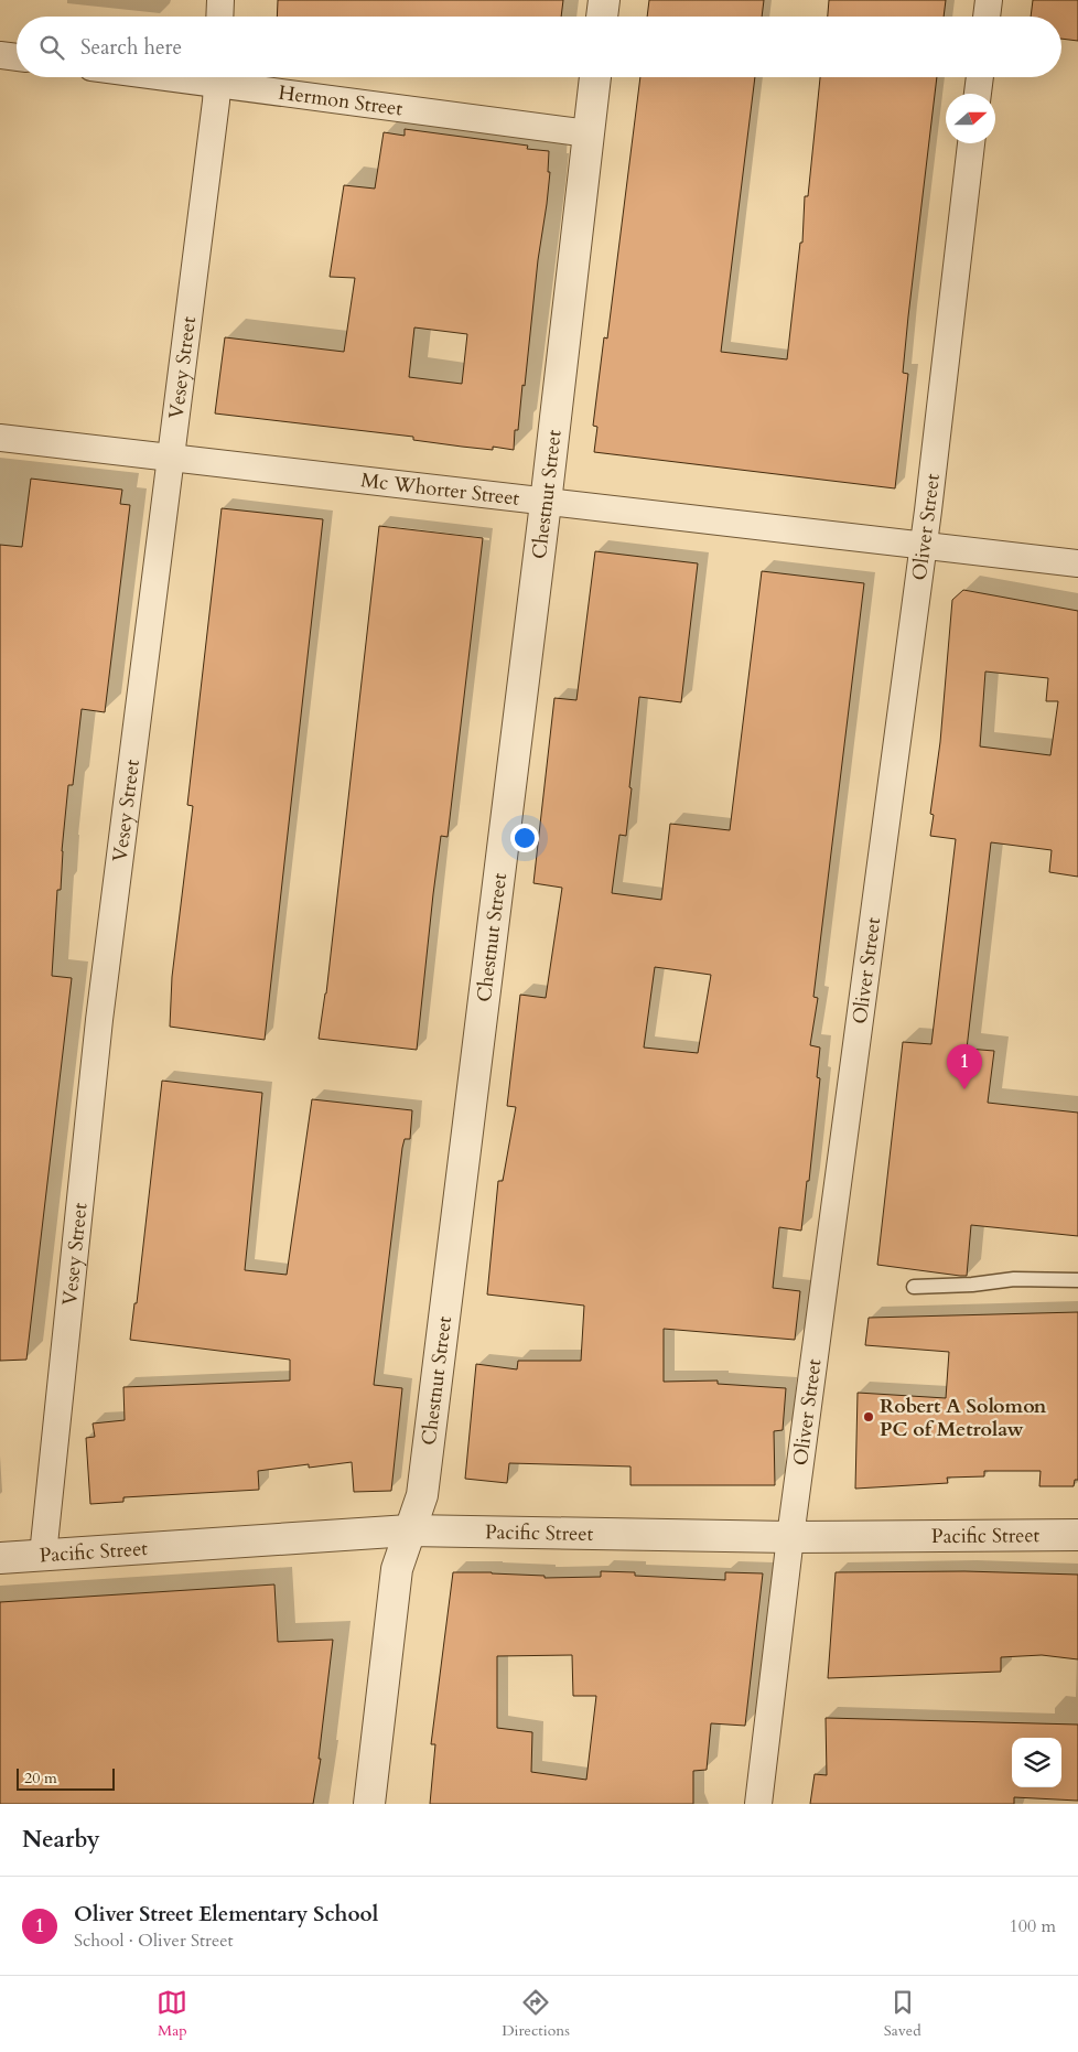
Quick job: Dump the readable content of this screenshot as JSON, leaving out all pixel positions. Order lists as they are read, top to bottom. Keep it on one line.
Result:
{"streets":{"street":["Hermon Street","Vesey Street","Mc Whorter Street","Chestnut Street","Oliver Street","Pacific Street"]},"crossings":[["Hermon Street","Chestnut Street"],["Vesey Street","Mc Whorter Street"],["Vesey Street","Pacific Street"],["Mc Whorter Street","Chestnut Street"],["Mc Whorter Street","Oliver Street"],["Chestnut Street","Pacific Street"],["Oliver Street","Pacific Street"]],"places":["Robert A Solomon PC of Metrolaw"],"scale_bar":"20 m","north":"right","page":{"search":"Search here","pins":"1","scale":"20 m","heading":"Nearby","list":[{"mark":"1","name":"Oliver Street Elementary School","note":"School · Oliver Street","value":"100 m"}],"nav":["Map","Directions","Saved"]}}
